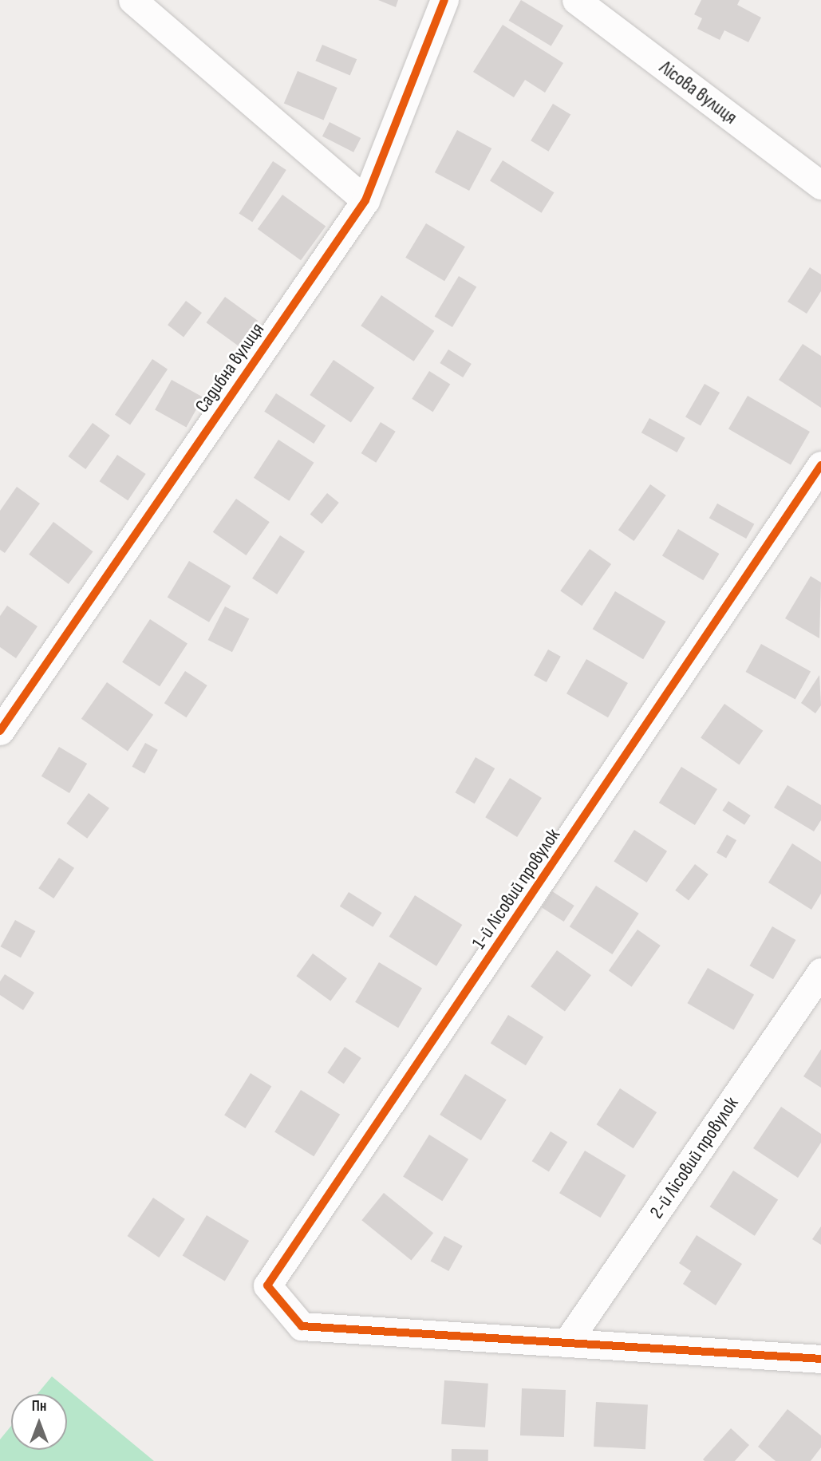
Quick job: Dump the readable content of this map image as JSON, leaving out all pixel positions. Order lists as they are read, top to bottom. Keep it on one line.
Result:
{"streets":{"street":["Лісова вулиця","Садибна вулиця","1-й Лісовий провулок","2-й Лісовий провулок"]},"crossings":[["1-й Лісовий провулок","2-й Лісовий провулок"]],"north":"top"}
